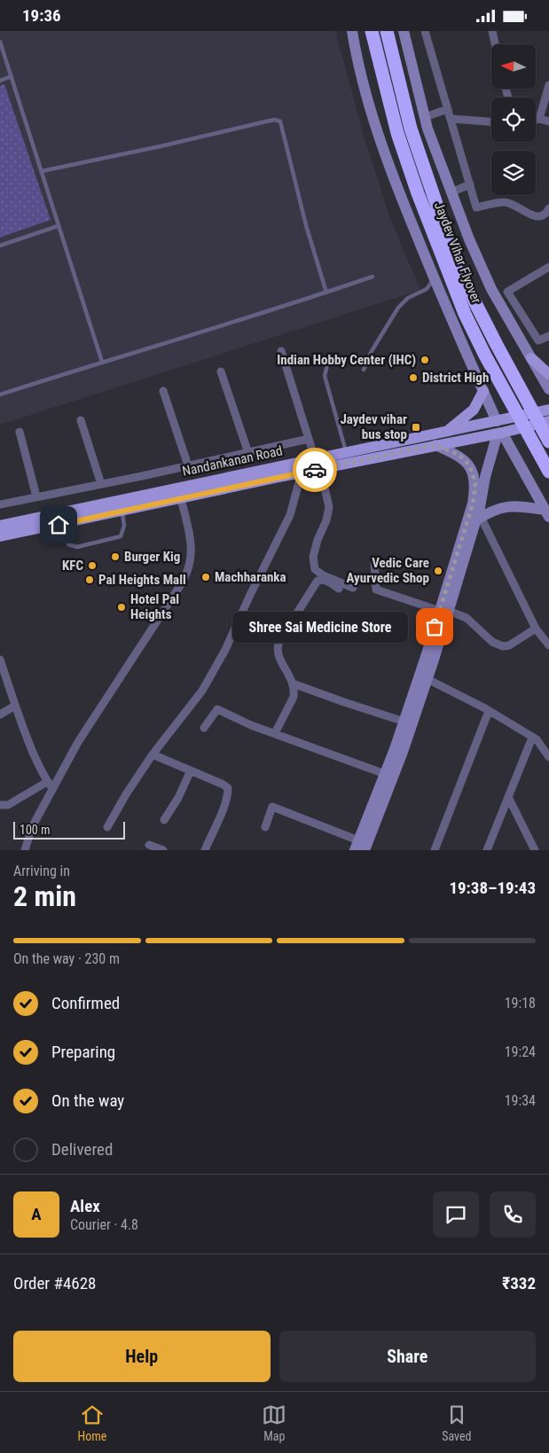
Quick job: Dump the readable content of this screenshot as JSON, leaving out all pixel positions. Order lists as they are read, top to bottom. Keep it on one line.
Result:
{"streets":{"highway":["Jaydev Vihar Flyover"],"main road":["Nandankanan Road"]},"places":{"other":["Indian Hobby Center (IHC)","District High","Burger Kig","KFC","Vedic Care Ayurvedic Shop","Machharanka","Pal Heights Mall","Hotel Pal Heights","Shree Sai Medicine Store"],"transit":["Jaydev vihar bus stop"]},"scale_bar":"100 m","north":"left","page":{"status":"19:36","bubble":"Shree Sai Medicine Store","scale":"100 m","heading":["2 min","Arriving in","19:38–19:43"],"panel":["Alex","Courier · 4.8","Order #4628","₹332"],"bar":"On the way · 230 m","list":[["Confirmed","19:18"],["Preparing","19:24"],["On the way","19:34"],"Delivered"],"round":"A","buttons":["Help","Share"],"tabs":["Home","Map","Saved"]}}
